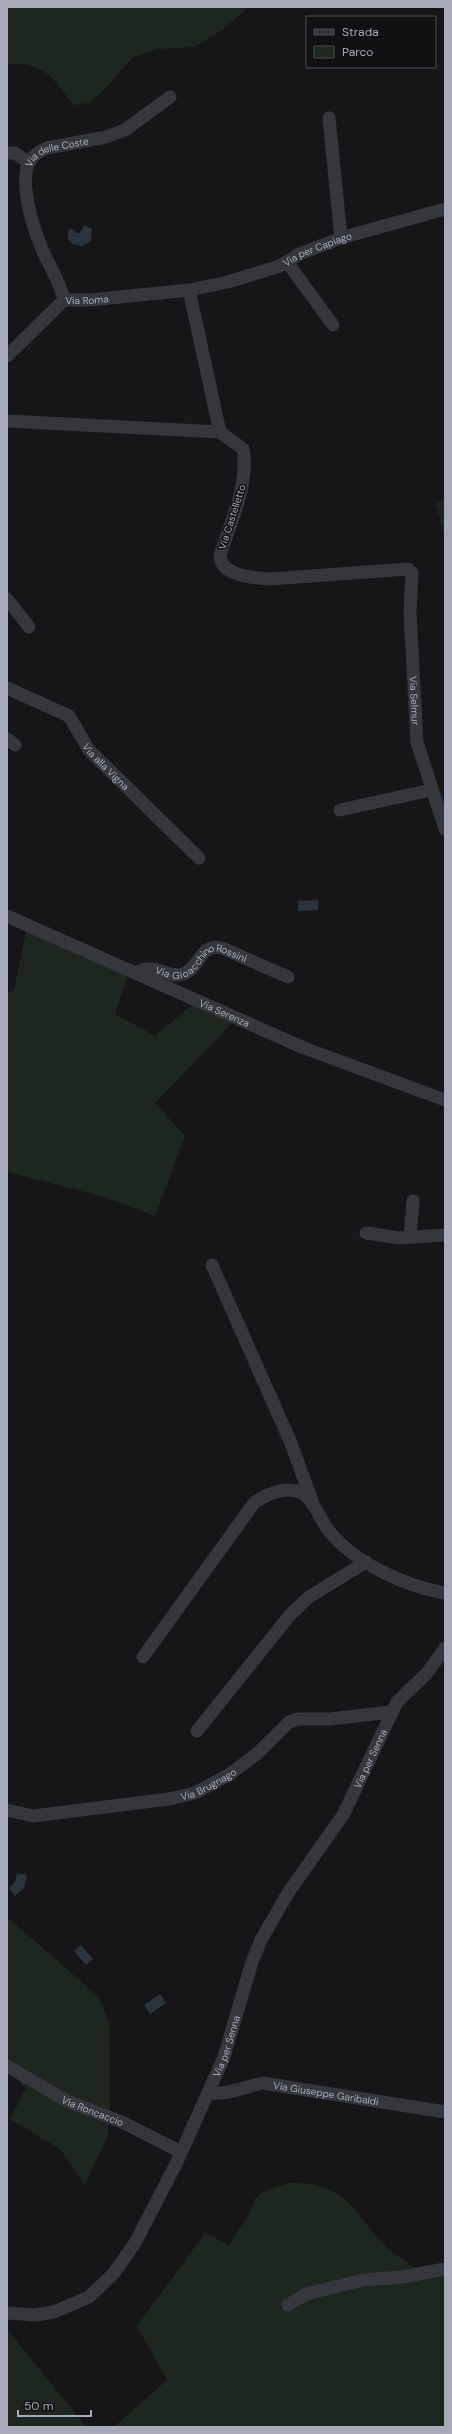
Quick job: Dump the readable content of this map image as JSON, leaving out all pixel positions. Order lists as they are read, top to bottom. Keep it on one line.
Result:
{"streets":{"street":["Via delle Coste","Via per Capiago","Via Roma","Via Castelletto","Via Selmur","Via alla Vigna","Via Gioacchino Rossini","Via Serenza","Via per Senna","Via Brugnago","Via Giuseppe Garibaldi","Via Roncaccio"]},"crossings":[["Via delle Coste","Via Roma"],["Via per Capiago","Via Roma"],["Via Castelletto","Via Selmur"],["Via Gioacchino Rossini","Via Serenza"],["Via per Senna","Via Brugnago"],["Via per Senna","Via Giuseppe Garibaldi"],["Via per Senna","Via Roncaccio"]],"legend":["Strada","Parco"],"scale_bar":"50 m"}
